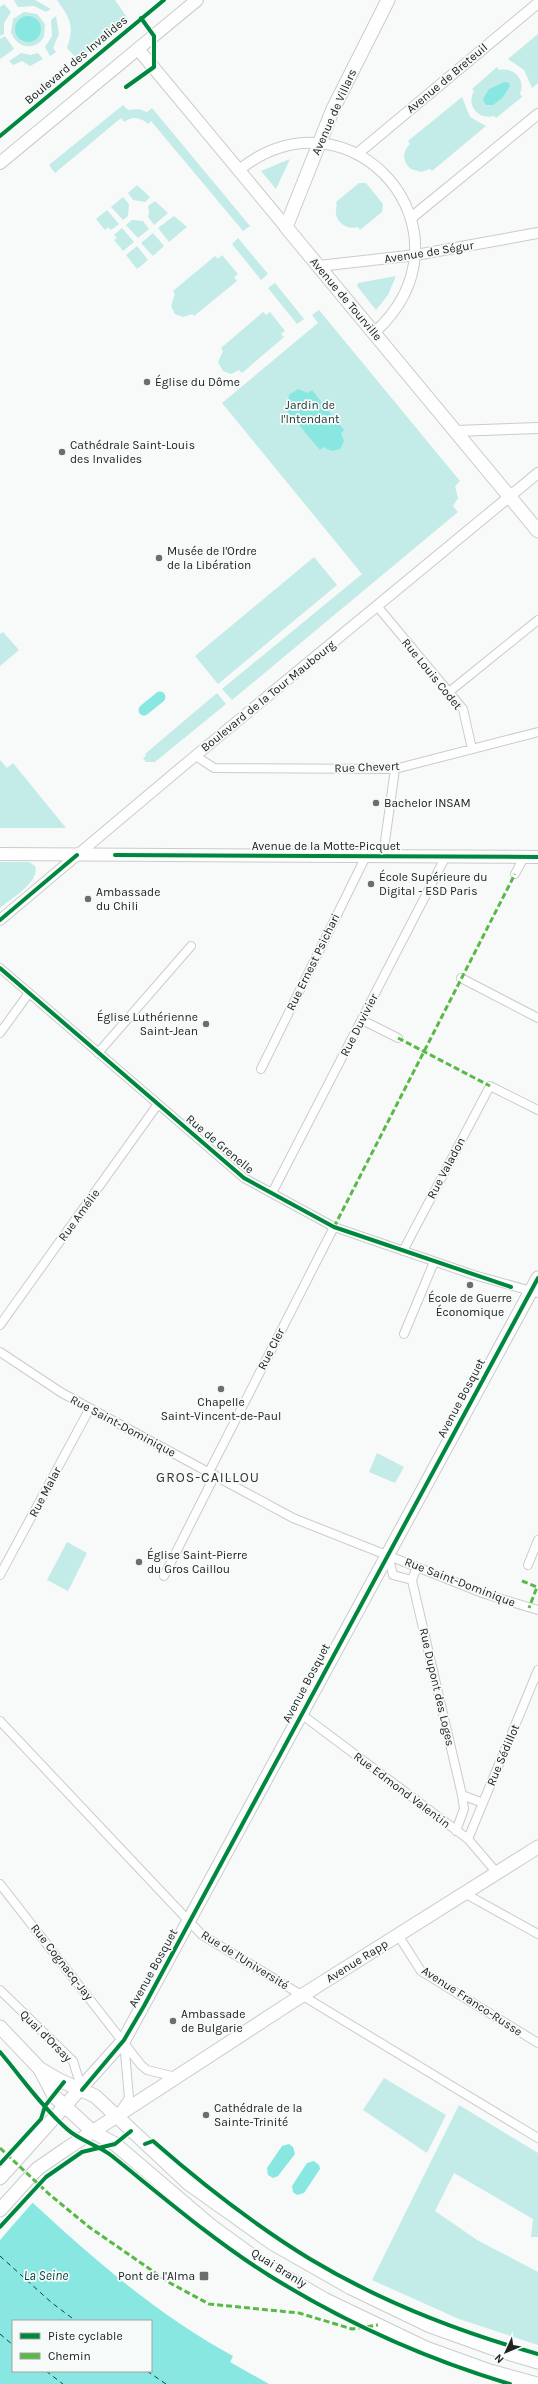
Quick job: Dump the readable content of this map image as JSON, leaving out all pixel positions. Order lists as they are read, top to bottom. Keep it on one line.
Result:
{"streets":{"main road":["Avenue de Villars","Avenue de Tourville","Avenue de la Motte-Picquet","Avenue Bosquet","Avenue Rapp","Quai d'Orsay","Quai Branly"],"street":["Avenue de Breteuil","Avenue de Ségur","Rue Louis Codet","Boulevard de la Tour Maubourg","Rue Chevert","Rue Ernest Psichari","Rue Duvivier","Rue de Grenelle","Rue Valadon","Rue Amélie","Rue Cler","Rue Saint-Dominique","Rue Malar","Rue Dupont des Loges","Rue Sédillot","Rue Edmond Valentin","Rue de l'Université","Rue Cognacq-Jay","Avenue Franco-Russe"],"cycle path":["Boulevard des Invalides"]},"crossings":[["Avenue de Villars","Avenue de Tourville"],["Avenue de Ségur","Avenue de Tourville"],["Avenue de Tourville","Boulevard de la Tour Maubourg"],["Rue Louis Codet","Boulevard de la Tour Maubourg"],["Rue Louis Codet","Rue Chevert"],["Boulevard de la Tour Maubourg","Rue Chevert"],["Boulevard de la Tour Maubourg","Avenue de la Motte-Picquet"],["Avenue de la Motte-Picquet","Rue Ernest Psichari"],["Avenue de la Motte-Picquet","Rue Duvivier"],["Rue Duvivier","Rue de Grenelle"],["Rue de Grenelle","Rue Valadon"],["Rue de Grenelle","Rue Amélie"],["Rue de Grenelle","Rue Cler"],["Rue de Grenelle","Avenue Bosquet"],["Rue Cler","Rue Saint-Dominique"],["Avenue Bosquet","Rue Saint-Dominique"],["Avenue Bosquet","Rue Edmond Valentin"],["Avenue Bosquet","Rue de l'Université"],["Avenue Bosquet","Rue Cognacq-Jay"],["Avenue Bosquet","Quai d'Orsay"],["Avenue Bosquet","Quai Branly"],["Rue Saint-Dominique","Rue Malar"],["Rue Dupont des Loges","Rue Edmond Valentin"],["Rue Sédillot","Rue Edmond Valentin"],["Rue Edmond Valentin","Avenue Rapp"],["Rue de l'Université","Avenue Rapp"],["Avenue Rapp","Rue Cognacq-Jay"],["Avenue Rapp","Avenue Franco-Russe"],["Avenue Rapp","Quai Branly"],["Quai d'Orsay","Quai Branly"]],"districts":["GROS-CAILLOU"],"water":["La Seine"],"parks":["Jardin de l'Intendant"],"places":{"other":["Église du Dôme","Cathédrale Saint-Louis des Invalides","Musée de l'Ordre de la Libération","Bachelor INSAM","École Supérieure du Digital - ESD Paris","Ambassade du Chili","Église Luthérienne Saint-Jean","École de Guerre Économique","Chapelle Saint-Vincent-de-Paul","Église Saint-Pierre du Gros Caillou","Ambassade de Bulgarie","Cathédrale de la Sainte-Trinité"],"transit":["Pont de l'Alma"]},"legend":["Piste cyclable","Chemin"],"north":"bottom left"}
